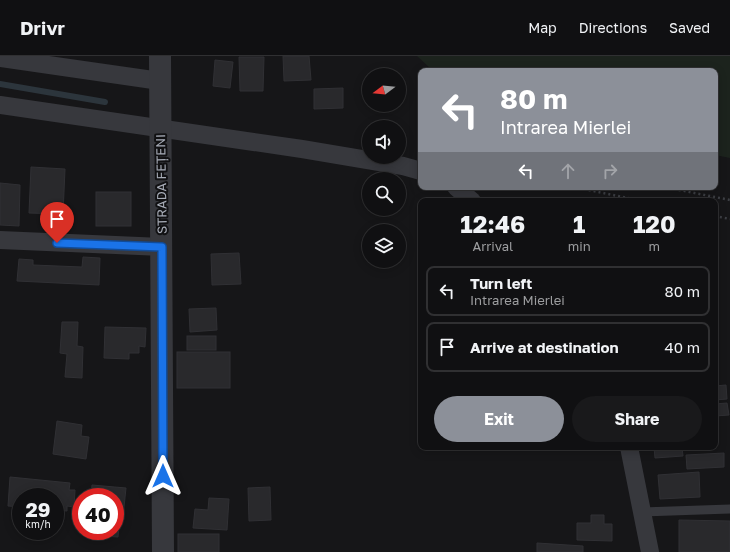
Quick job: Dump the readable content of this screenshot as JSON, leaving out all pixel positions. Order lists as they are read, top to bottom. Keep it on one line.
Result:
{"streets":{"street":["STRADA FEȚENI"]},"north":"left","page":{"header":"Drivr","nav":["Map","Directions","Saved"],"turn":["80 m","Intrarea Mierlei"],"eta":["12:46","Arrival","1","min","120","m"],"list":[{"name":"Turn left","note":"Intrarea Mierlei","value":"80 m"},{"name":"Arrive at destination","value":"40 m"}],"buttons":["Exit","Share"],"speed":"29 km/h","limit":"40"}}
